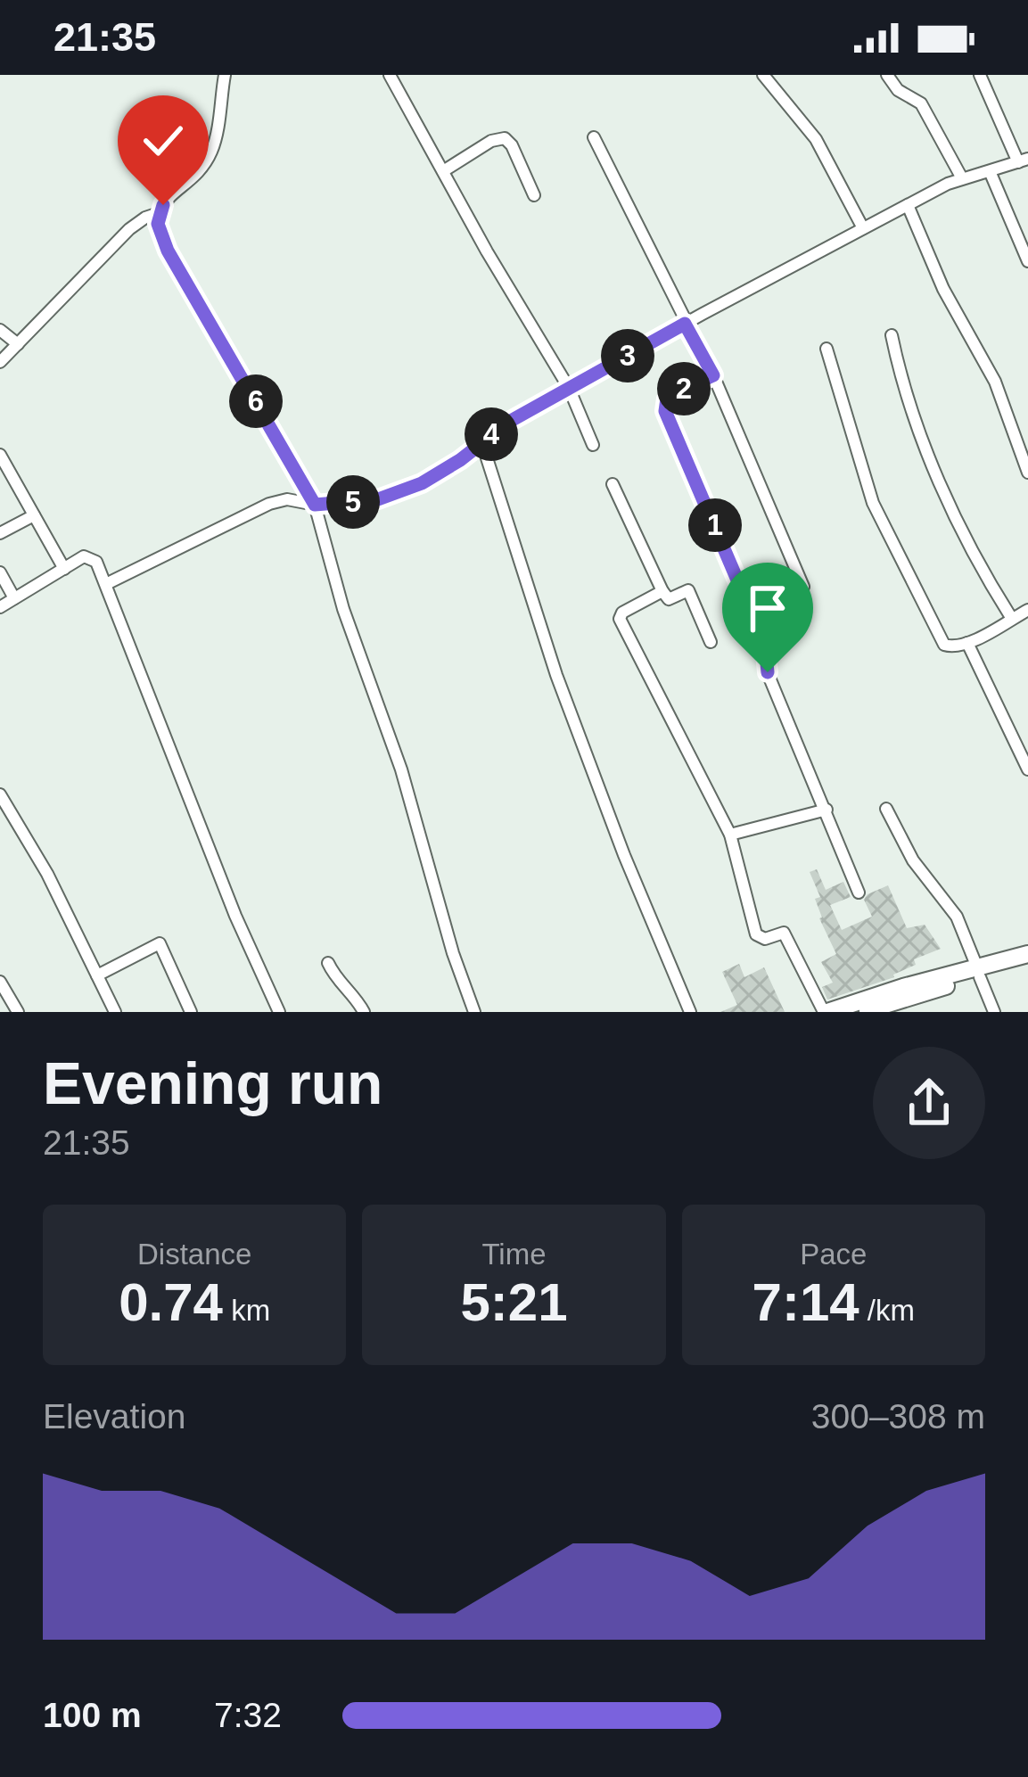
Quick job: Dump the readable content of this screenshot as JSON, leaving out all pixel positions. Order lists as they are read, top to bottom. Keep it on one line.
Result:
{"page":{"status":"21:35","pins":["3","2","6","4","5","1"],"heading":["Evening run","21:35"],"stats":[["Distance","0.74 km"],["Time","5:21"],["Pace","7:14 /km"]],"chart":["Elevation","300–308 m"],"list":[{"name":"100 m","note":"7:32"}]}}
